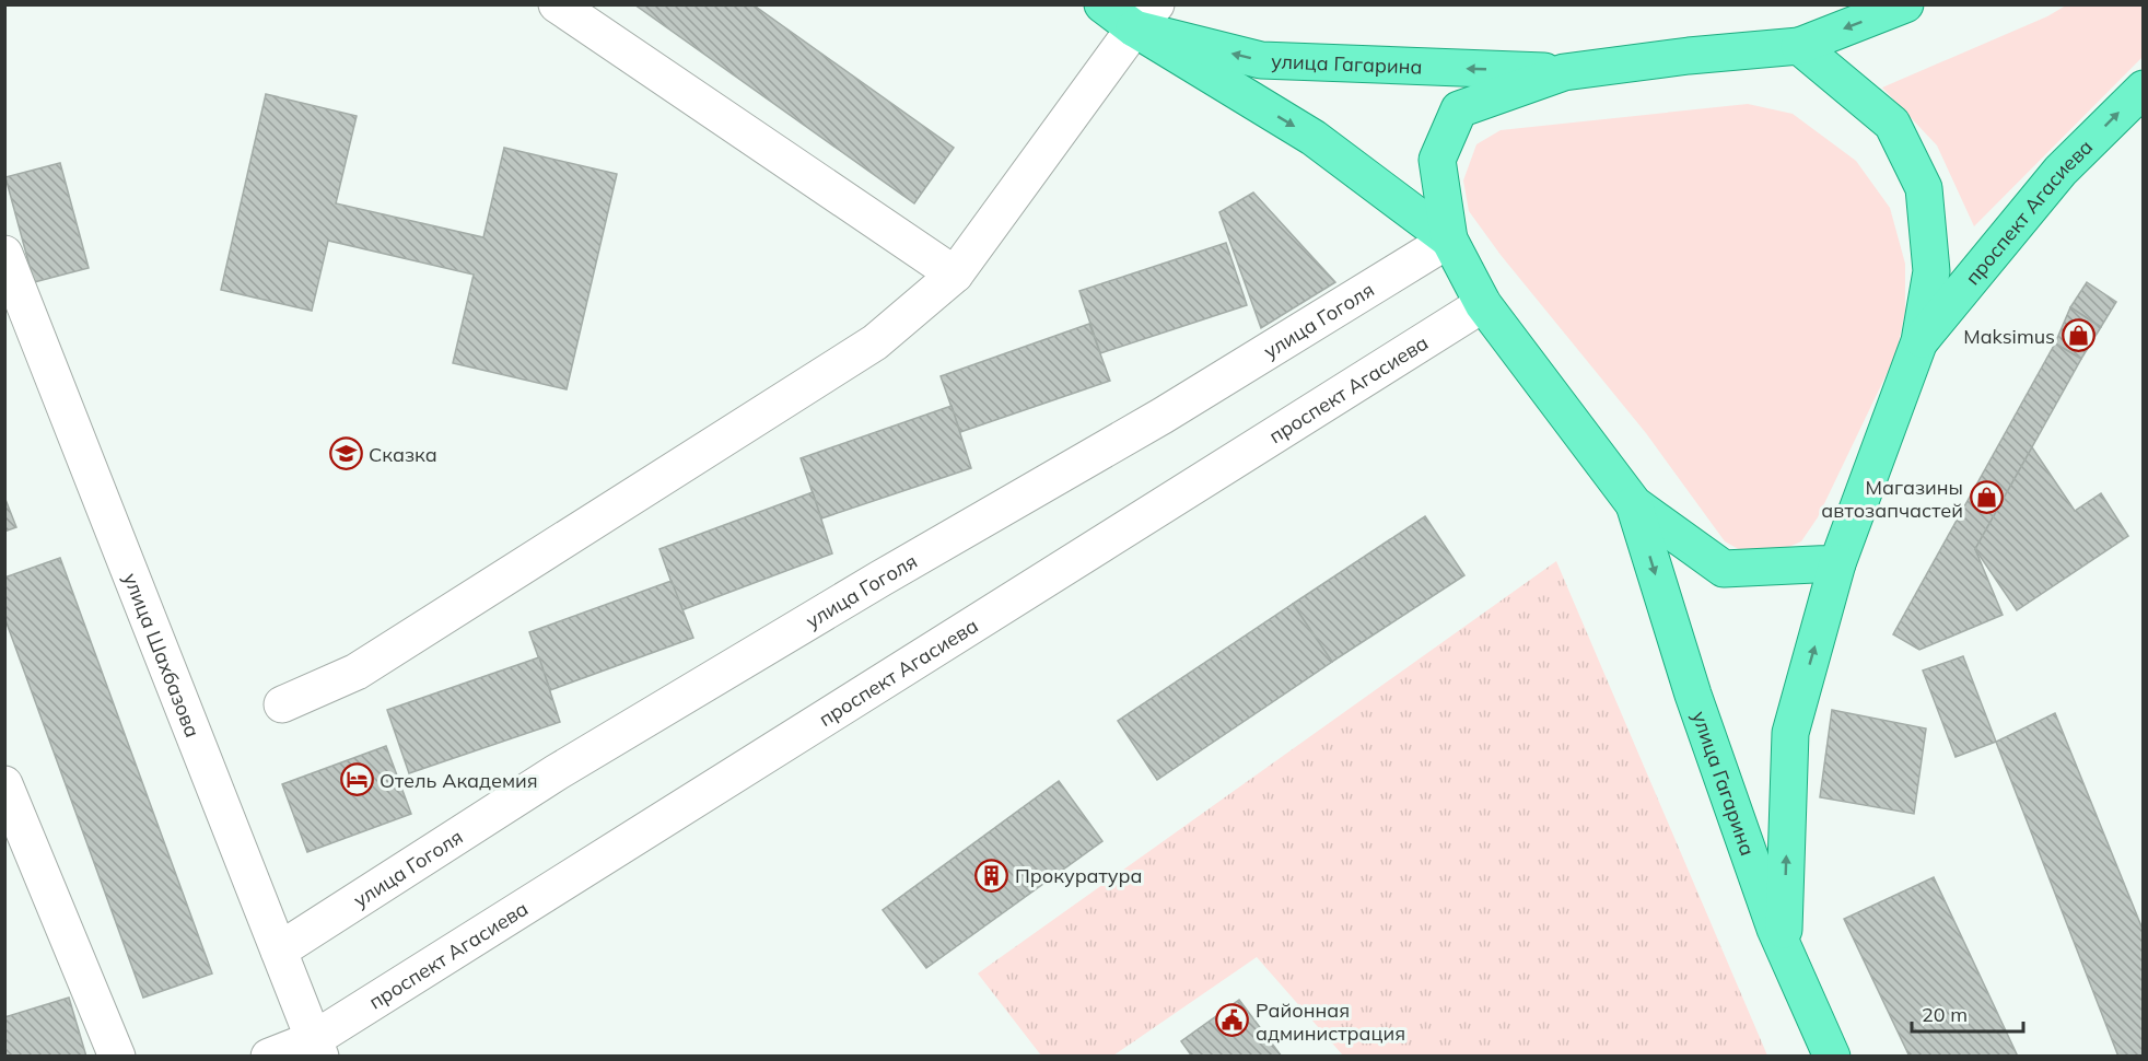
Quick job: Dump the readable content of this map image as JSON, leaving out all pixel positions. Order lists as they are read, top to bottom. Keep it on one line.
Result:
{"streets":{"main road":["улица Гагарина","проспект Агасиева"],"street":["улица Гоголя","улица Шахбазова"]},"crossings":[["улица Гагарина","проспект Агасиева"],["улица Гагарина","улица Гоголя"],["проспект Агасиева","улица Шахбазова"],["улица Гоголя","улица Шахбазова"]],"places":{"shop":["Maksimus","Магазины автозапчастей"],"school or university":["Сказка"],"hotel":["Отель Академия"],"building":["Прокуратура"],"public building":["Районная администрация"]},"scale_bar":"20 m"}
